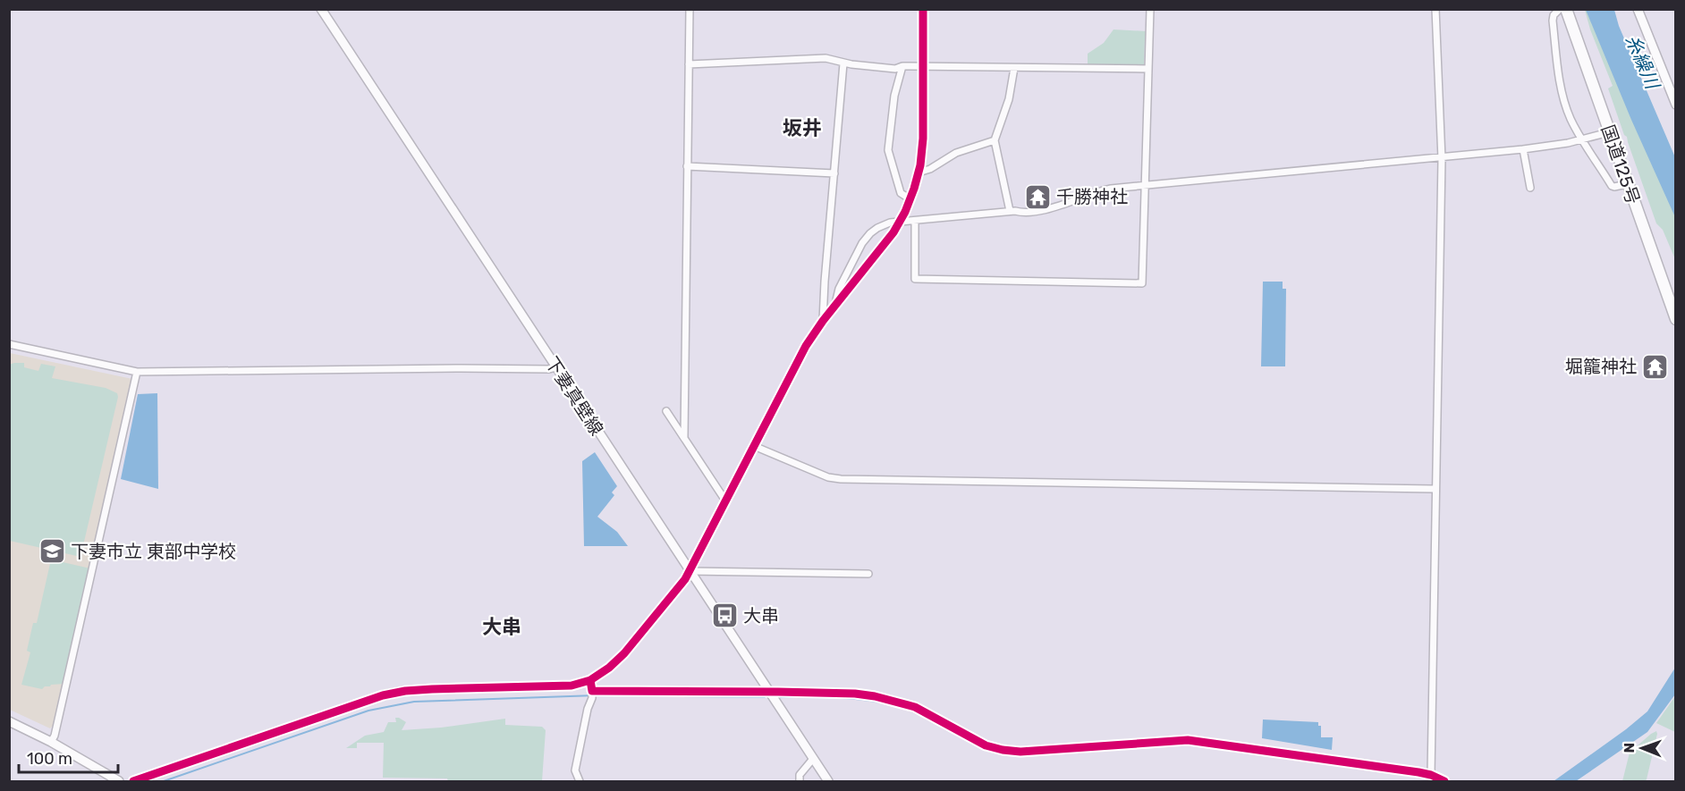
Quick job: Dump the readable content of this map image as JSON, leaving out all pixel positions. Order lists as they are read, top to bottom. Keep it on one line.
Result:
{"streets":{"highway":["国道125号"],"street":["下妻真壁線"]},"districts":["坂井","大串"],"water":["糸繰川"],"places":{"temple":["千勝神社","堀籠神社"],"school or university":["下妻市立 東部中学校"],"bus stop":["大串"]},"scale_bar":"100 m","north":"left"}
